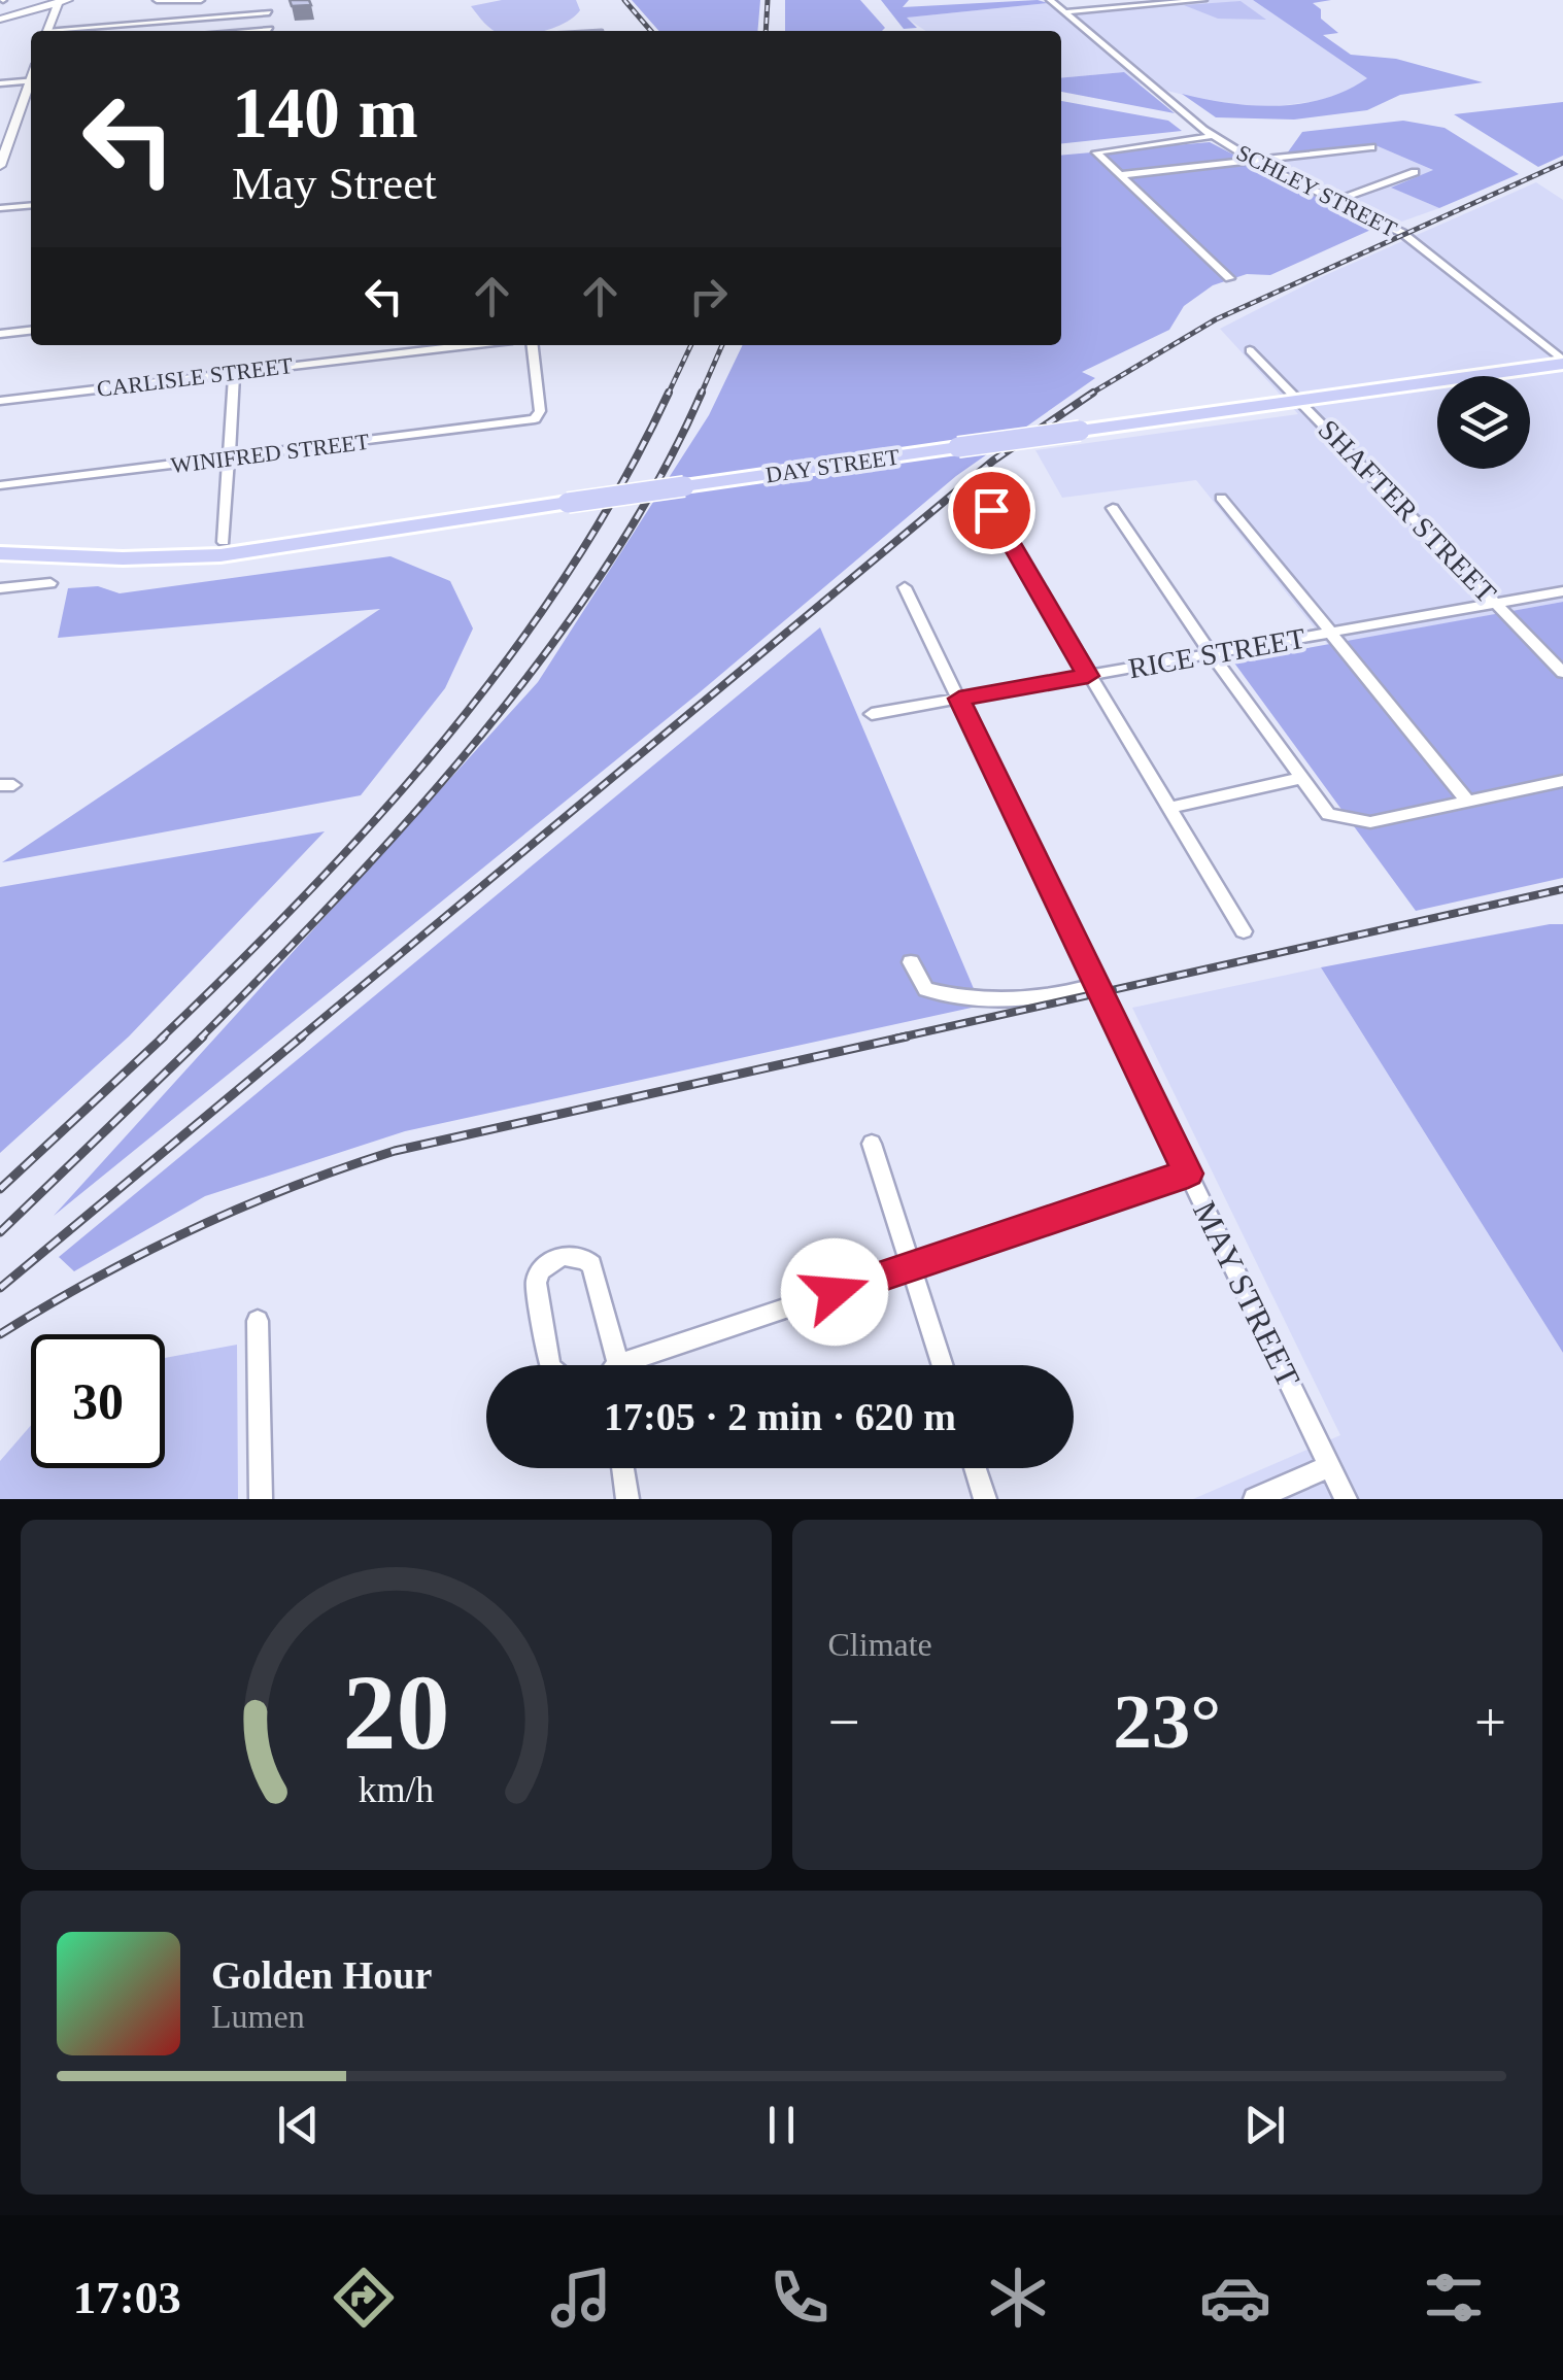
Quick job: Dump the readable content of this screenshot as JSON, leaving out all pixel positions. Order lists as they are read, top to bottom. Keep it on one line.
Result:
{"streets":{"main road":["DAY STREET"],"street":["SCHLEY STREET","CARLISLE STREET","WINIFRED STREET","SHAFTER STREET","RICE STREET","MAY STREET"]},"crossings":[["SCHLEY STREET","DAY STREET"],["DAY STREET","SHAFTER STREET"],["SHAFTER STREET","RICE STREET"],["RICE STREET","MAY STREET"]],"page":{"turn":["140 m","May Street"],"limit":"30","trip":"17:05 · 2 min · 620 m","tile":"Climate","heat":["−","23°","+"],"song":["Golden Hour","Lumen"],"tabs":"17:03","gauge":["20","km/h"]}}
